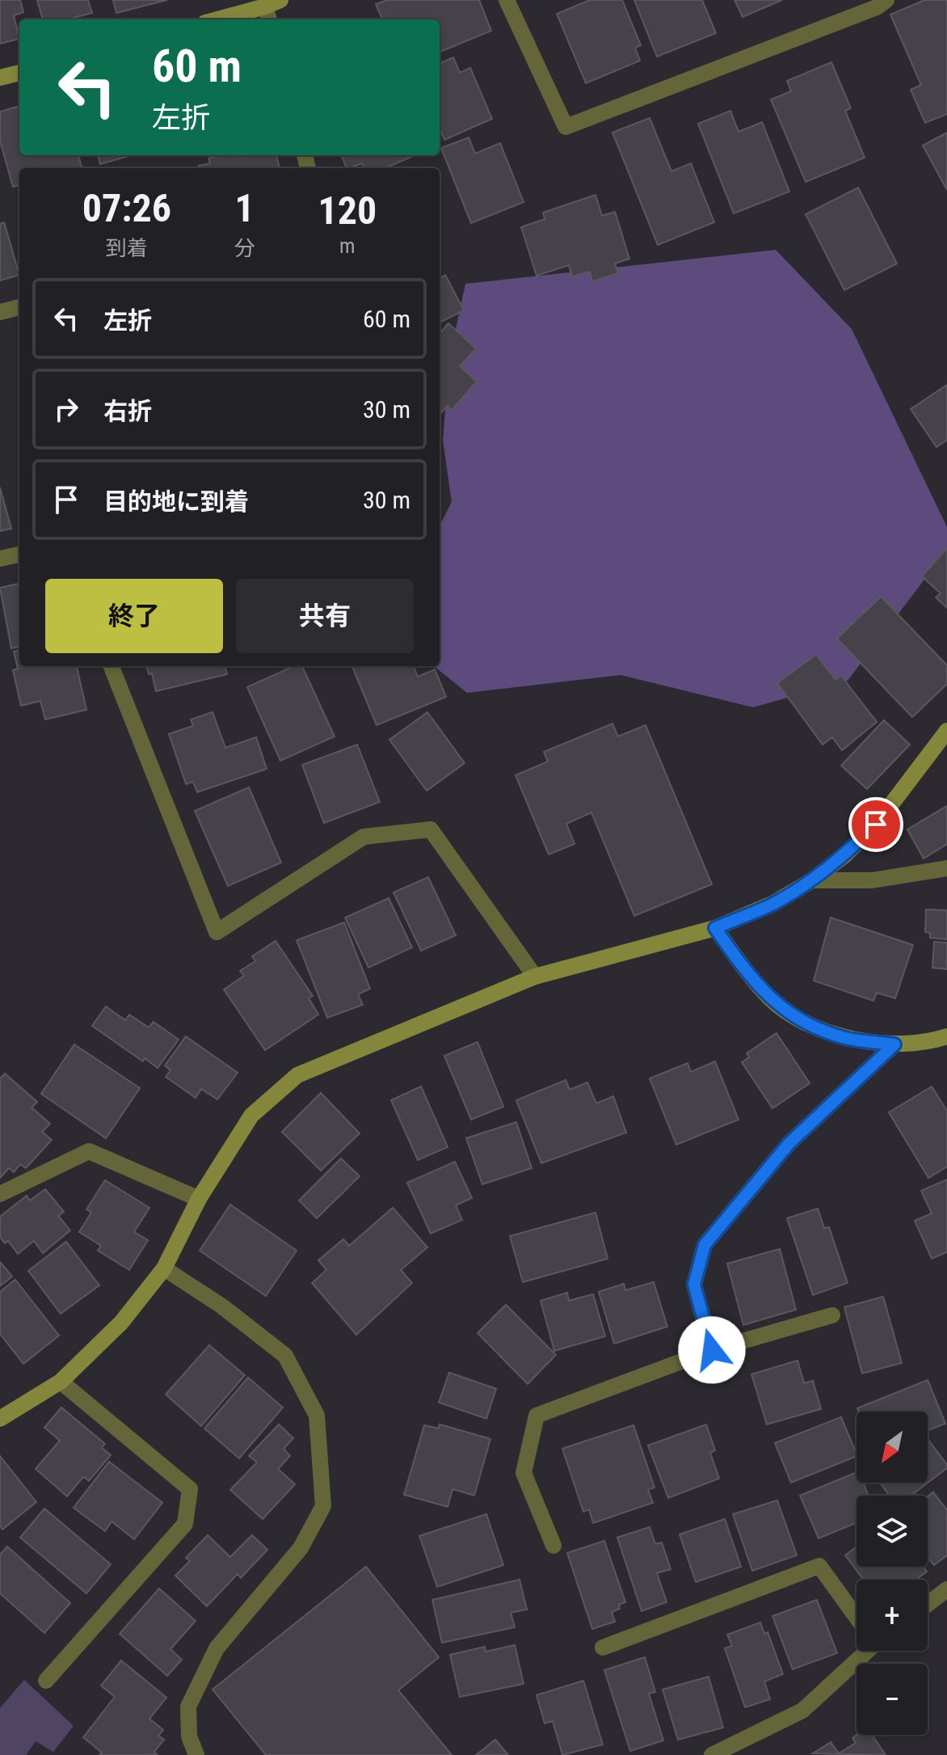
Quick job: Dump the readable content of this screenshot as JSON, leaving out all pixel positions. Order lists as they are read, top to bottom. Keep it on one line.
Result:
{"north":"bottom left","page":{"turn":["60 m","左折"],"eta":["07:26","到着","1","分","120","m"],"list":[{"name":"左折","value":"60 m"},{"name":"右折","value":"30 m"},{"name":"目的地に到着","value":"30 m"}],"buttons":["終了","共有"],"map_buttons":["+","−"]}}
